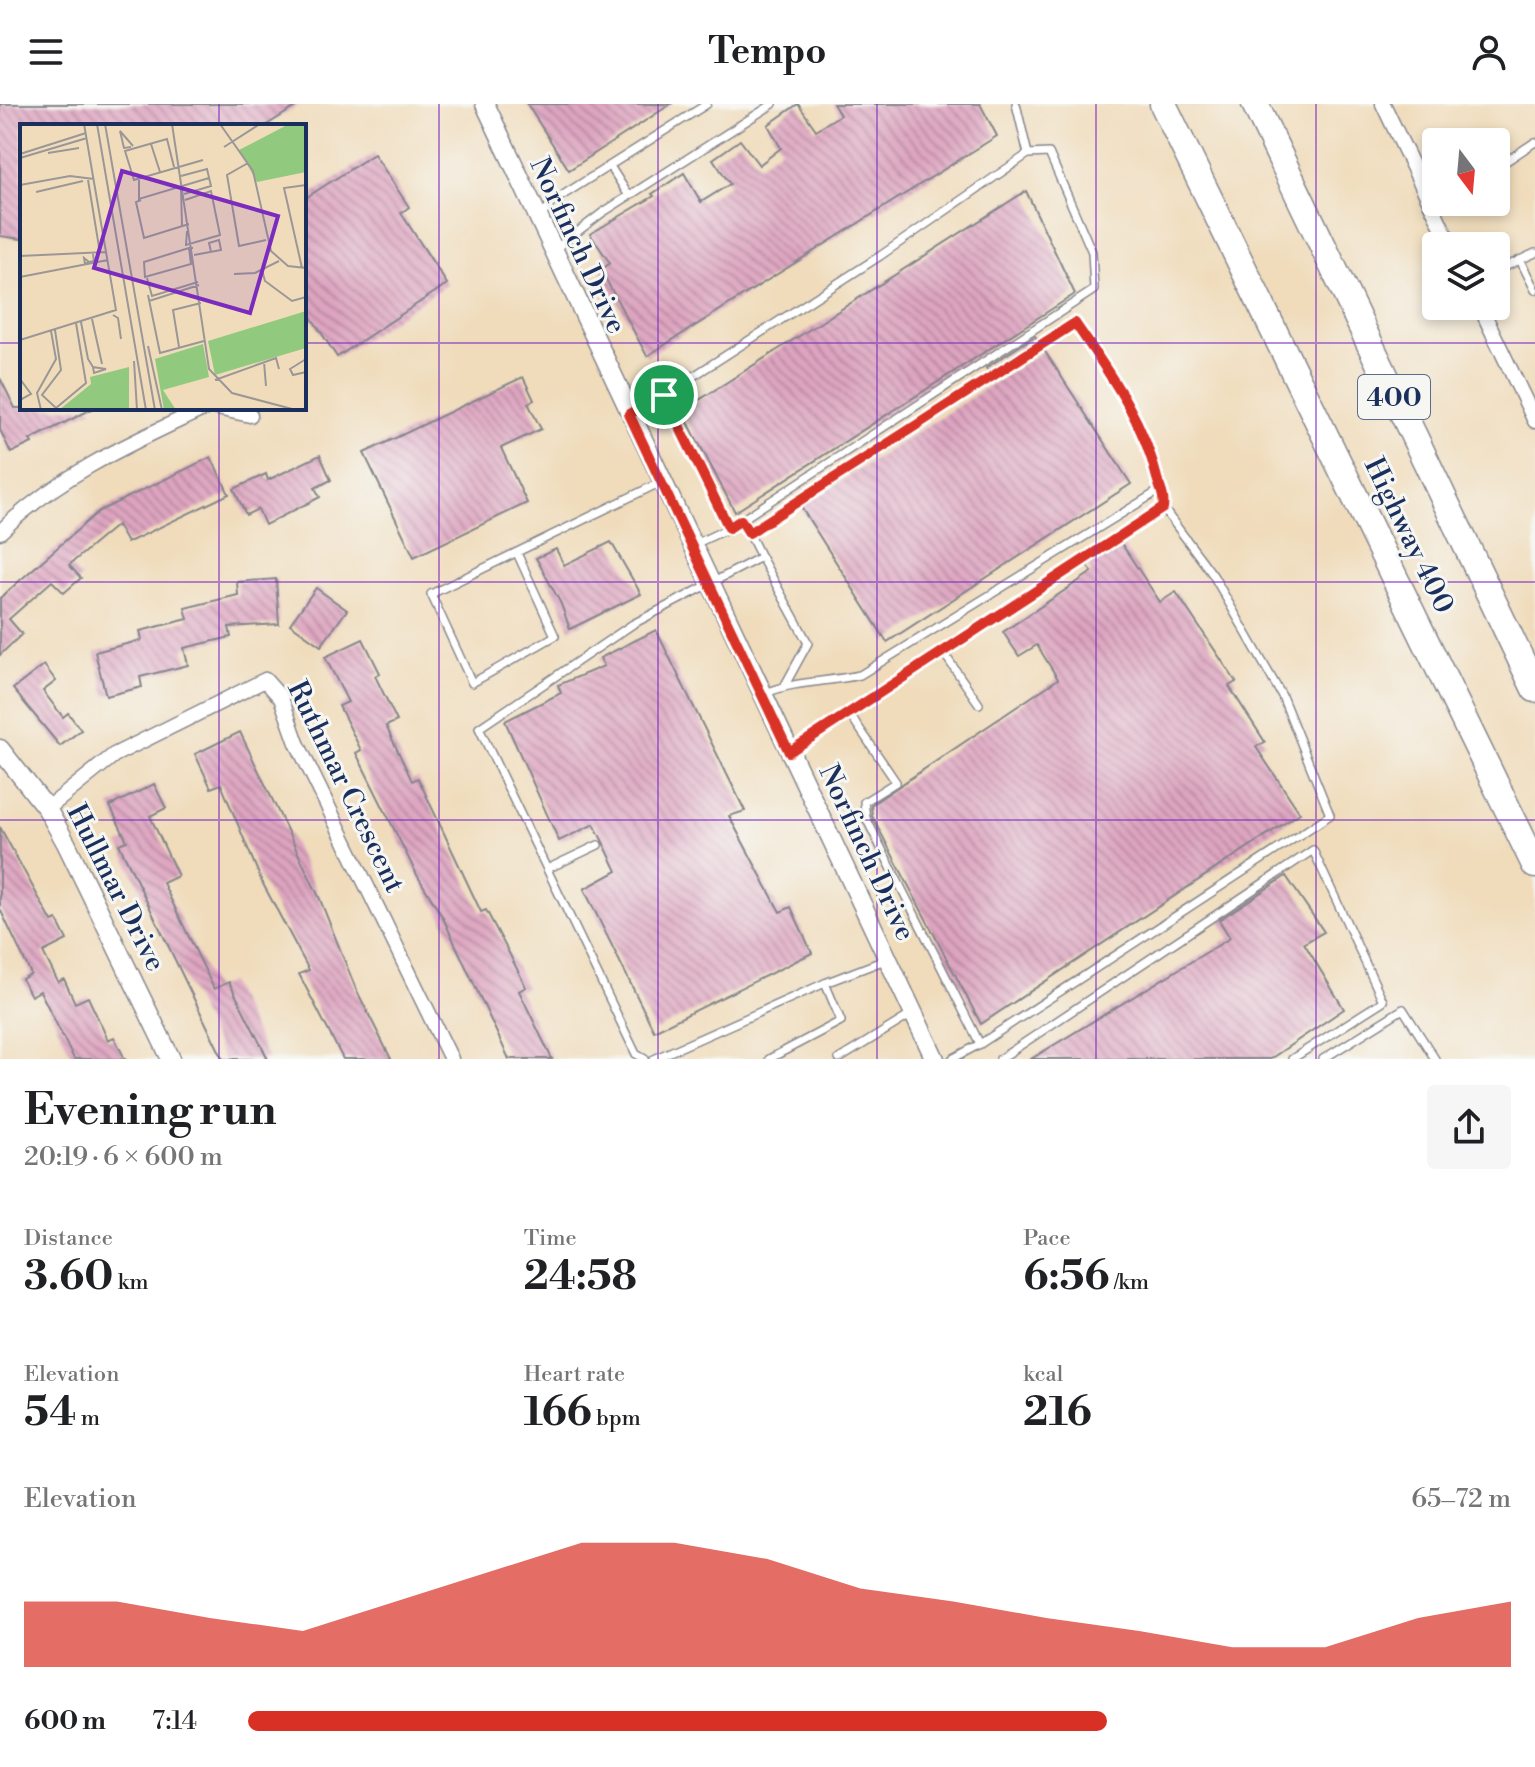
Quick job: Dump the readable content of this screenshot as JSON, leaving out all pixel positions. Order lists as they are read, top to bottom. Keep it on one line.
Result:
{"streets":{"highway":["400","Highway 400"],"street":["Norfinch Drive","Ruthmar Crescent","Hullmar Drive"]},"crossings":[["Ruthmar Crescent","Hullmar Drive"]],"north":"bottom","page":{"header":"Tempo","heading":["Evening run","20:19 · 6 × 600 m"],"stats":[["Distance","3.60 km"],["Time","24:58"],["Pace","6:56 /km"],["Elevation","54 m"],["Heart rate","166 bpm"],["kcal","216"]],"chart":["Elevation","65–72 m"],"list":[{"name":"600 m","note":"7:14"}]}}
